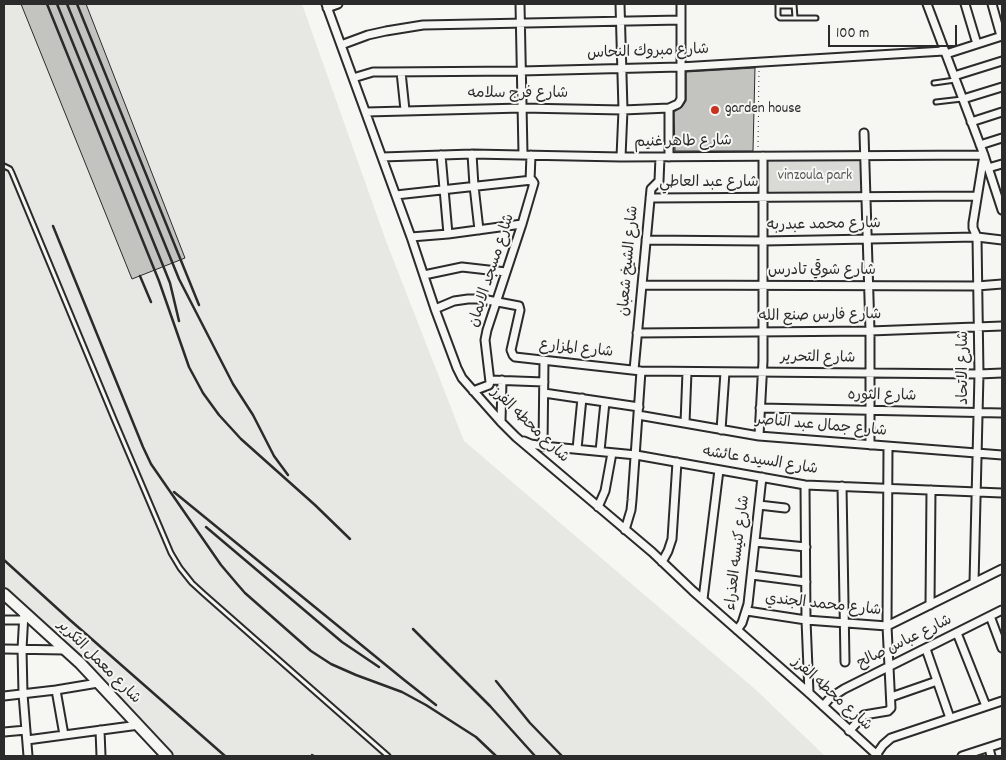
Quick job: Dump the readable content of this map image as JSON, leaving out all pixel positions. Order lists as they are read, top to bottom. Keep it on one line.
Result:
{"streets":{"street":["شارع مبروك النحاس","شارع فرج سلامه","شارع طاهر غنيم","شارع عبد العاطي","شارع محمد عبدربه","شارع الشيخ شعبان","شارع مسجد الايمان","شارع شوقي تادرس","شارع فارس صنع الله","شارع المزارع","شارع التحرير","شارع الاتحاد","شارع الثوره","شارع محطه الفرز","شارع جمال عبد الناصر","شارع السيده عائشه","شارع كنيسه العذراء","شارع محمد الجندي","شارع عباس صالح","شارع معمل التكرير"]},"crossings":[["شارع مبروك النحاس","شارع محطه الفرز"],["شارع فرج سلامه","شارع محطه الفرز"],["شارع طاهر غنيم","شارع الشيخ شعبان"],["شارع طاهر غنيم","شارع الاتحاد"],["شارع طاهر غنيم","شارع محطه الفرز"],["شارع عبد العاطي","شارع الشيخ شعبان"],["شارع عبد العاطي","شارع الاتحاد"],["شارع محمد عبدربه","شارع الشيخ شعبان"],["شارع محمد عبدربه","شارع الاتحاد"],["شارع الشيخ شعبان","شارع شوقي تادرس"],["شارع الشيخ شعبان","شارع فارس صنع الله"],["شارع الشيخ شعبان","شارع المزارع"],["شارع الشيخ شعبان","شارع التحرير"],["شارع الشيخ شعبان","شارع محطه الفرز"],["شارع الشيخ شعبان","شارع جمال عبد الناصر"],["شارع الشيخ شعبان","شارع السيده عائشه"],["شارع مسجد الايمان","شارع المزارع"],["شارع شوقي تادرس","شارع الاتحاد"],["شارع فارس صنع الله","شارع الاتحاد"],["شارع المزارع","شارع التحرير"],["شارع التحرير","شارع الاتحاد"],["شارع الاتحاد","شارع الثوره"],["شارع الاتحاد","شارع جمال عبد الناصر"],["شارع الاتحاد","شارع السيده عائشه"],["شارع الاتحاد","شارع محمد الجندي"],["شارع محطه الفرز","شارع السيده عائشه"],["شارع محطه الفرز","شارع كنيسه العذراء"],["شارع محطه الفرز","شارع عباس صالح"],["شارع السيده عائشه","شارع كنيسه العذراء"],["شارع كنيسه العذراء","شارع محمد الجندي"]],"parks":["vinzoula park"],"places":["garden house"],"scale_bar":"100 m"}
